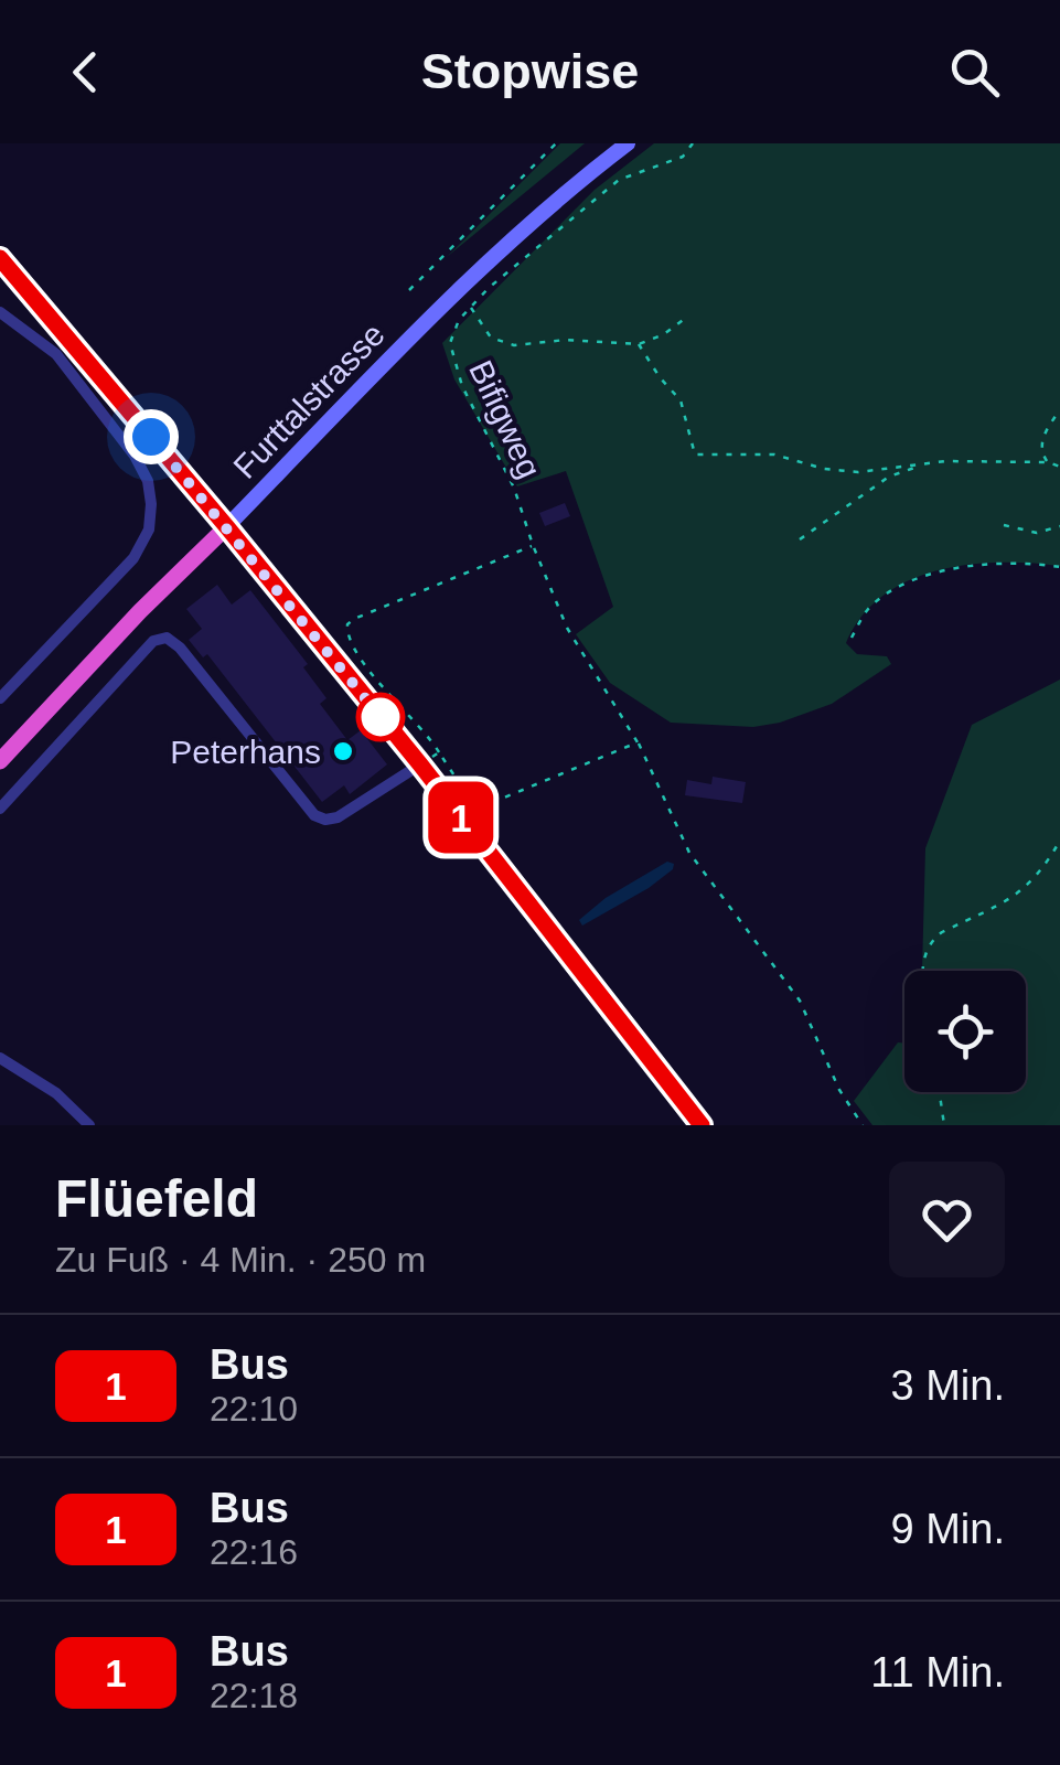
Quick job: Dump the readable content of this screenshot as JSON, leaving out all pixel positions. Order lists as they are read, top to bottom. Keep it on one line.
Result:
{"streets":{"highway":["Furttalstrasse"],"path":["Bifigweg"]},"places":["Peterhans"],"lines":["bus line 1"],"page":{"header":"Stopwise","on_map":"1","heading":["Flüefeld","Zu Fuß · 4 Min. · 250 m"],"list":[{"mark":"1","name":"Bus","note":"22:10","value":"3 Min."},{"mark":"1","name":"Bus","note":"22:16","value":"9 Min."},{"mark":"1","name":"Bus","note":"22:18","value":"11 Min."}]}}
